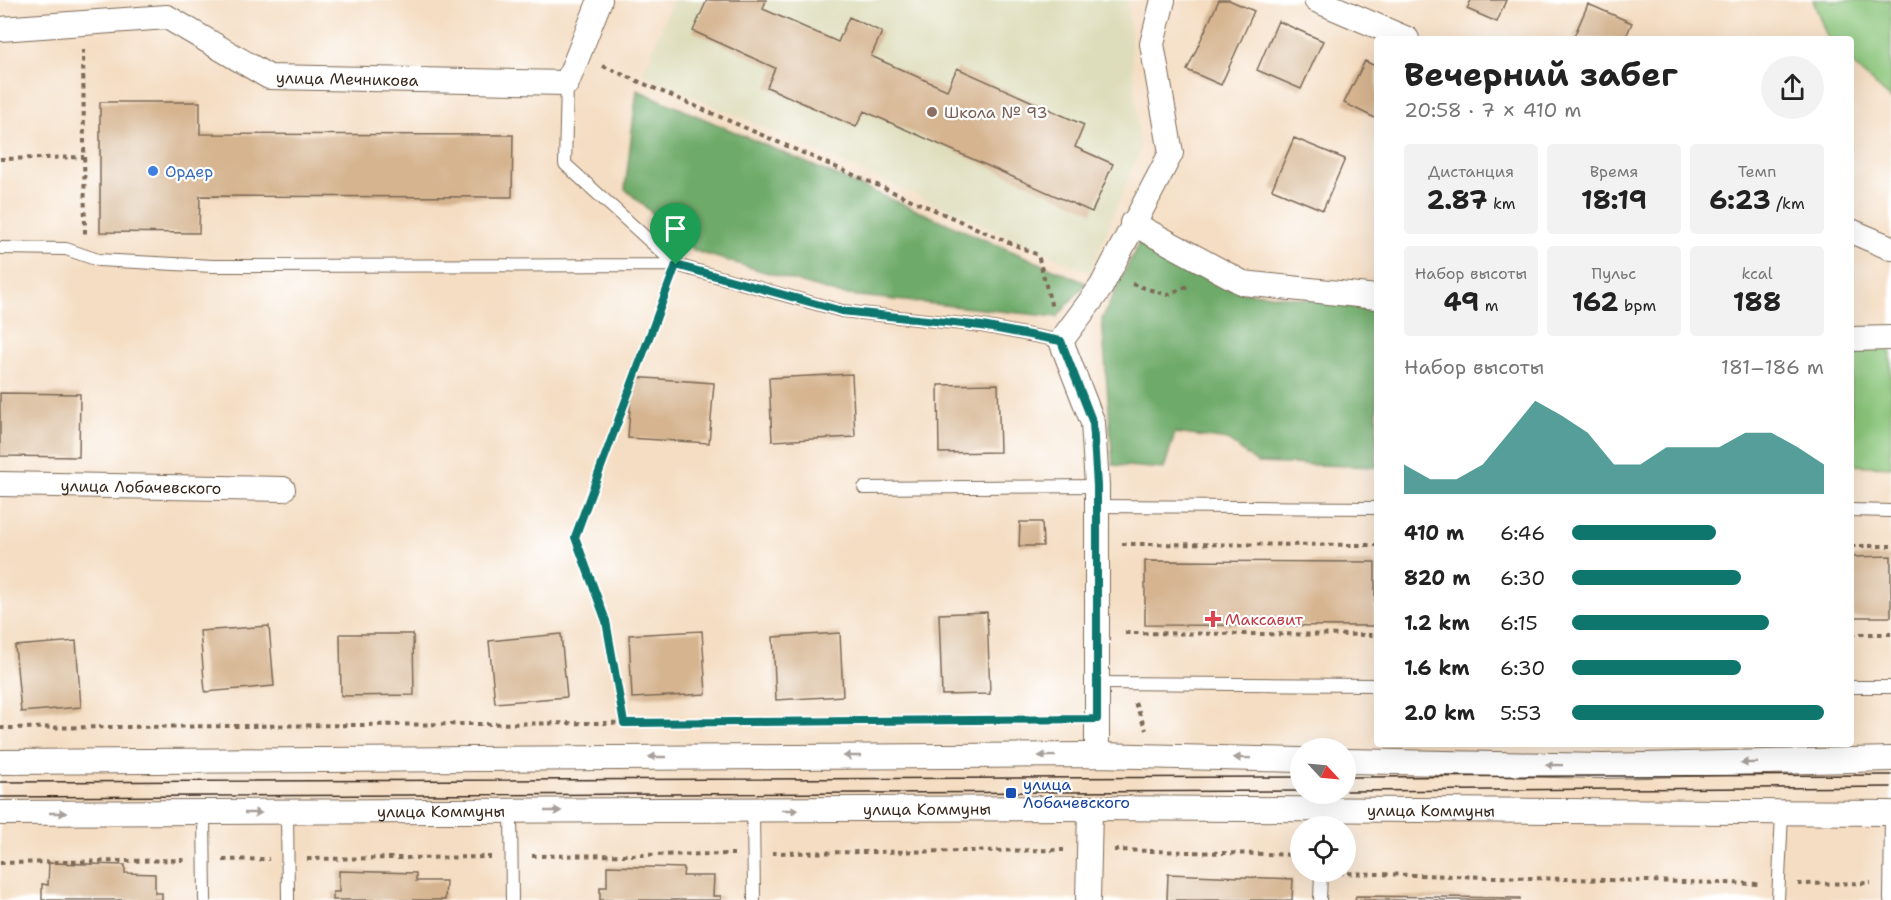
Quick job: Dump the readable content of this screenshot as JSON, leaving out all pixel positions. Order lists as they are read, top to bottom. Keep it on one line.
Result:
{"streets":{"street":["улица Мечникова","улица Лобачевского","улица Коммуны"]},"places":{"other":["Школа № 93","Ордер"],"health":["Максавит"],"transit":["улица Лобачевского"]},"north":"bottom right","page":{"heading":["Вечерний забег","20:58 · 7 × 410 m"],"stats":[["Дистанция","2.87 km"],["Время","18:19"],["Темп","6:23 /km"],["Набор высоты","49 m"],["Пульс","162 bpm"],["kcal","188"]],"chart":["Набор высоты","181–186 m"],"list":[{"name":"410 m","note":"6:46"},{"name":"820 m","note":"6:30"},{"name":"1.2 km","note":"6:15"},{"name":"1.6 km","note":"6:30"},{"name":"2.0 km","note":"5:53"}]}}
